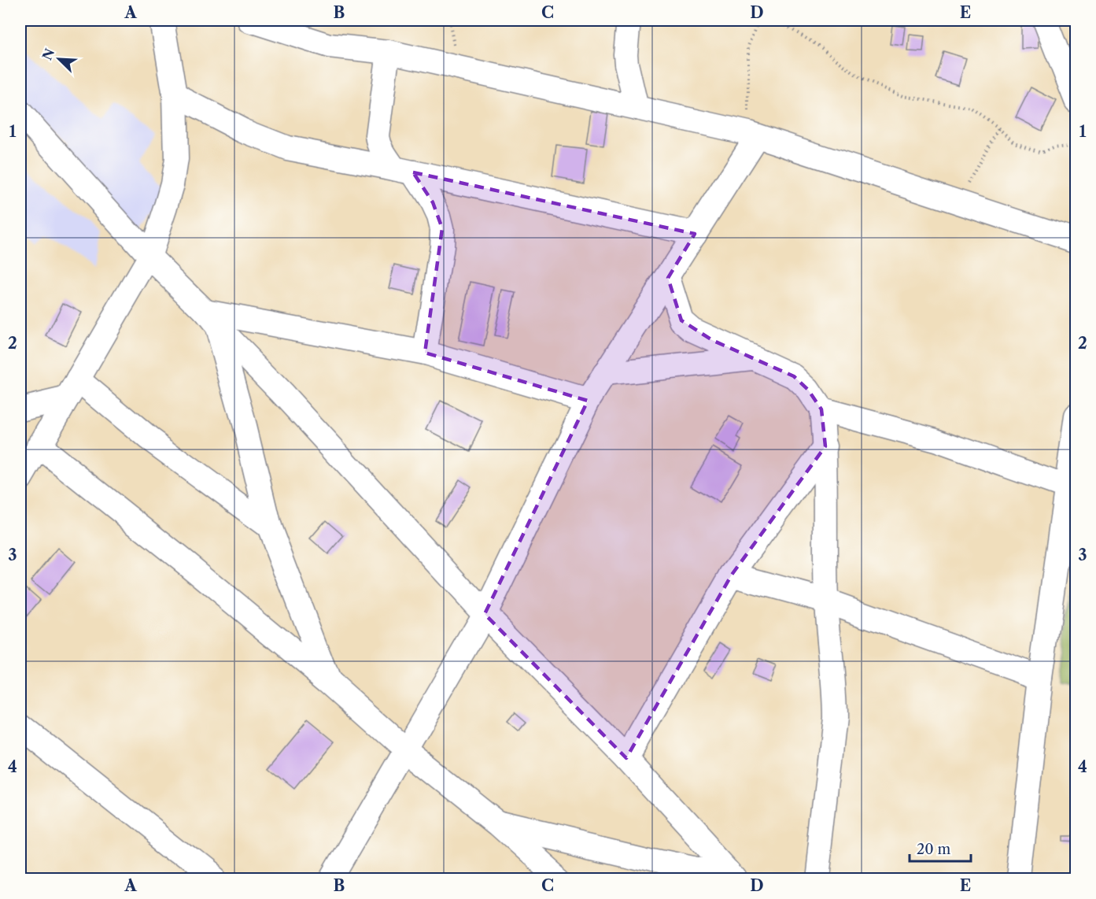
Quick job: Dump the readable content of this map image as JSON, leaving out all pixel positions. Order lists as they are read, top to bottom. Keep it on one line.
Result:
{"scale_bar":"20 m","north":"top left","grid":{"columns":["A","B","C","D","E"],"rows":["1","2","3","4"]}}
